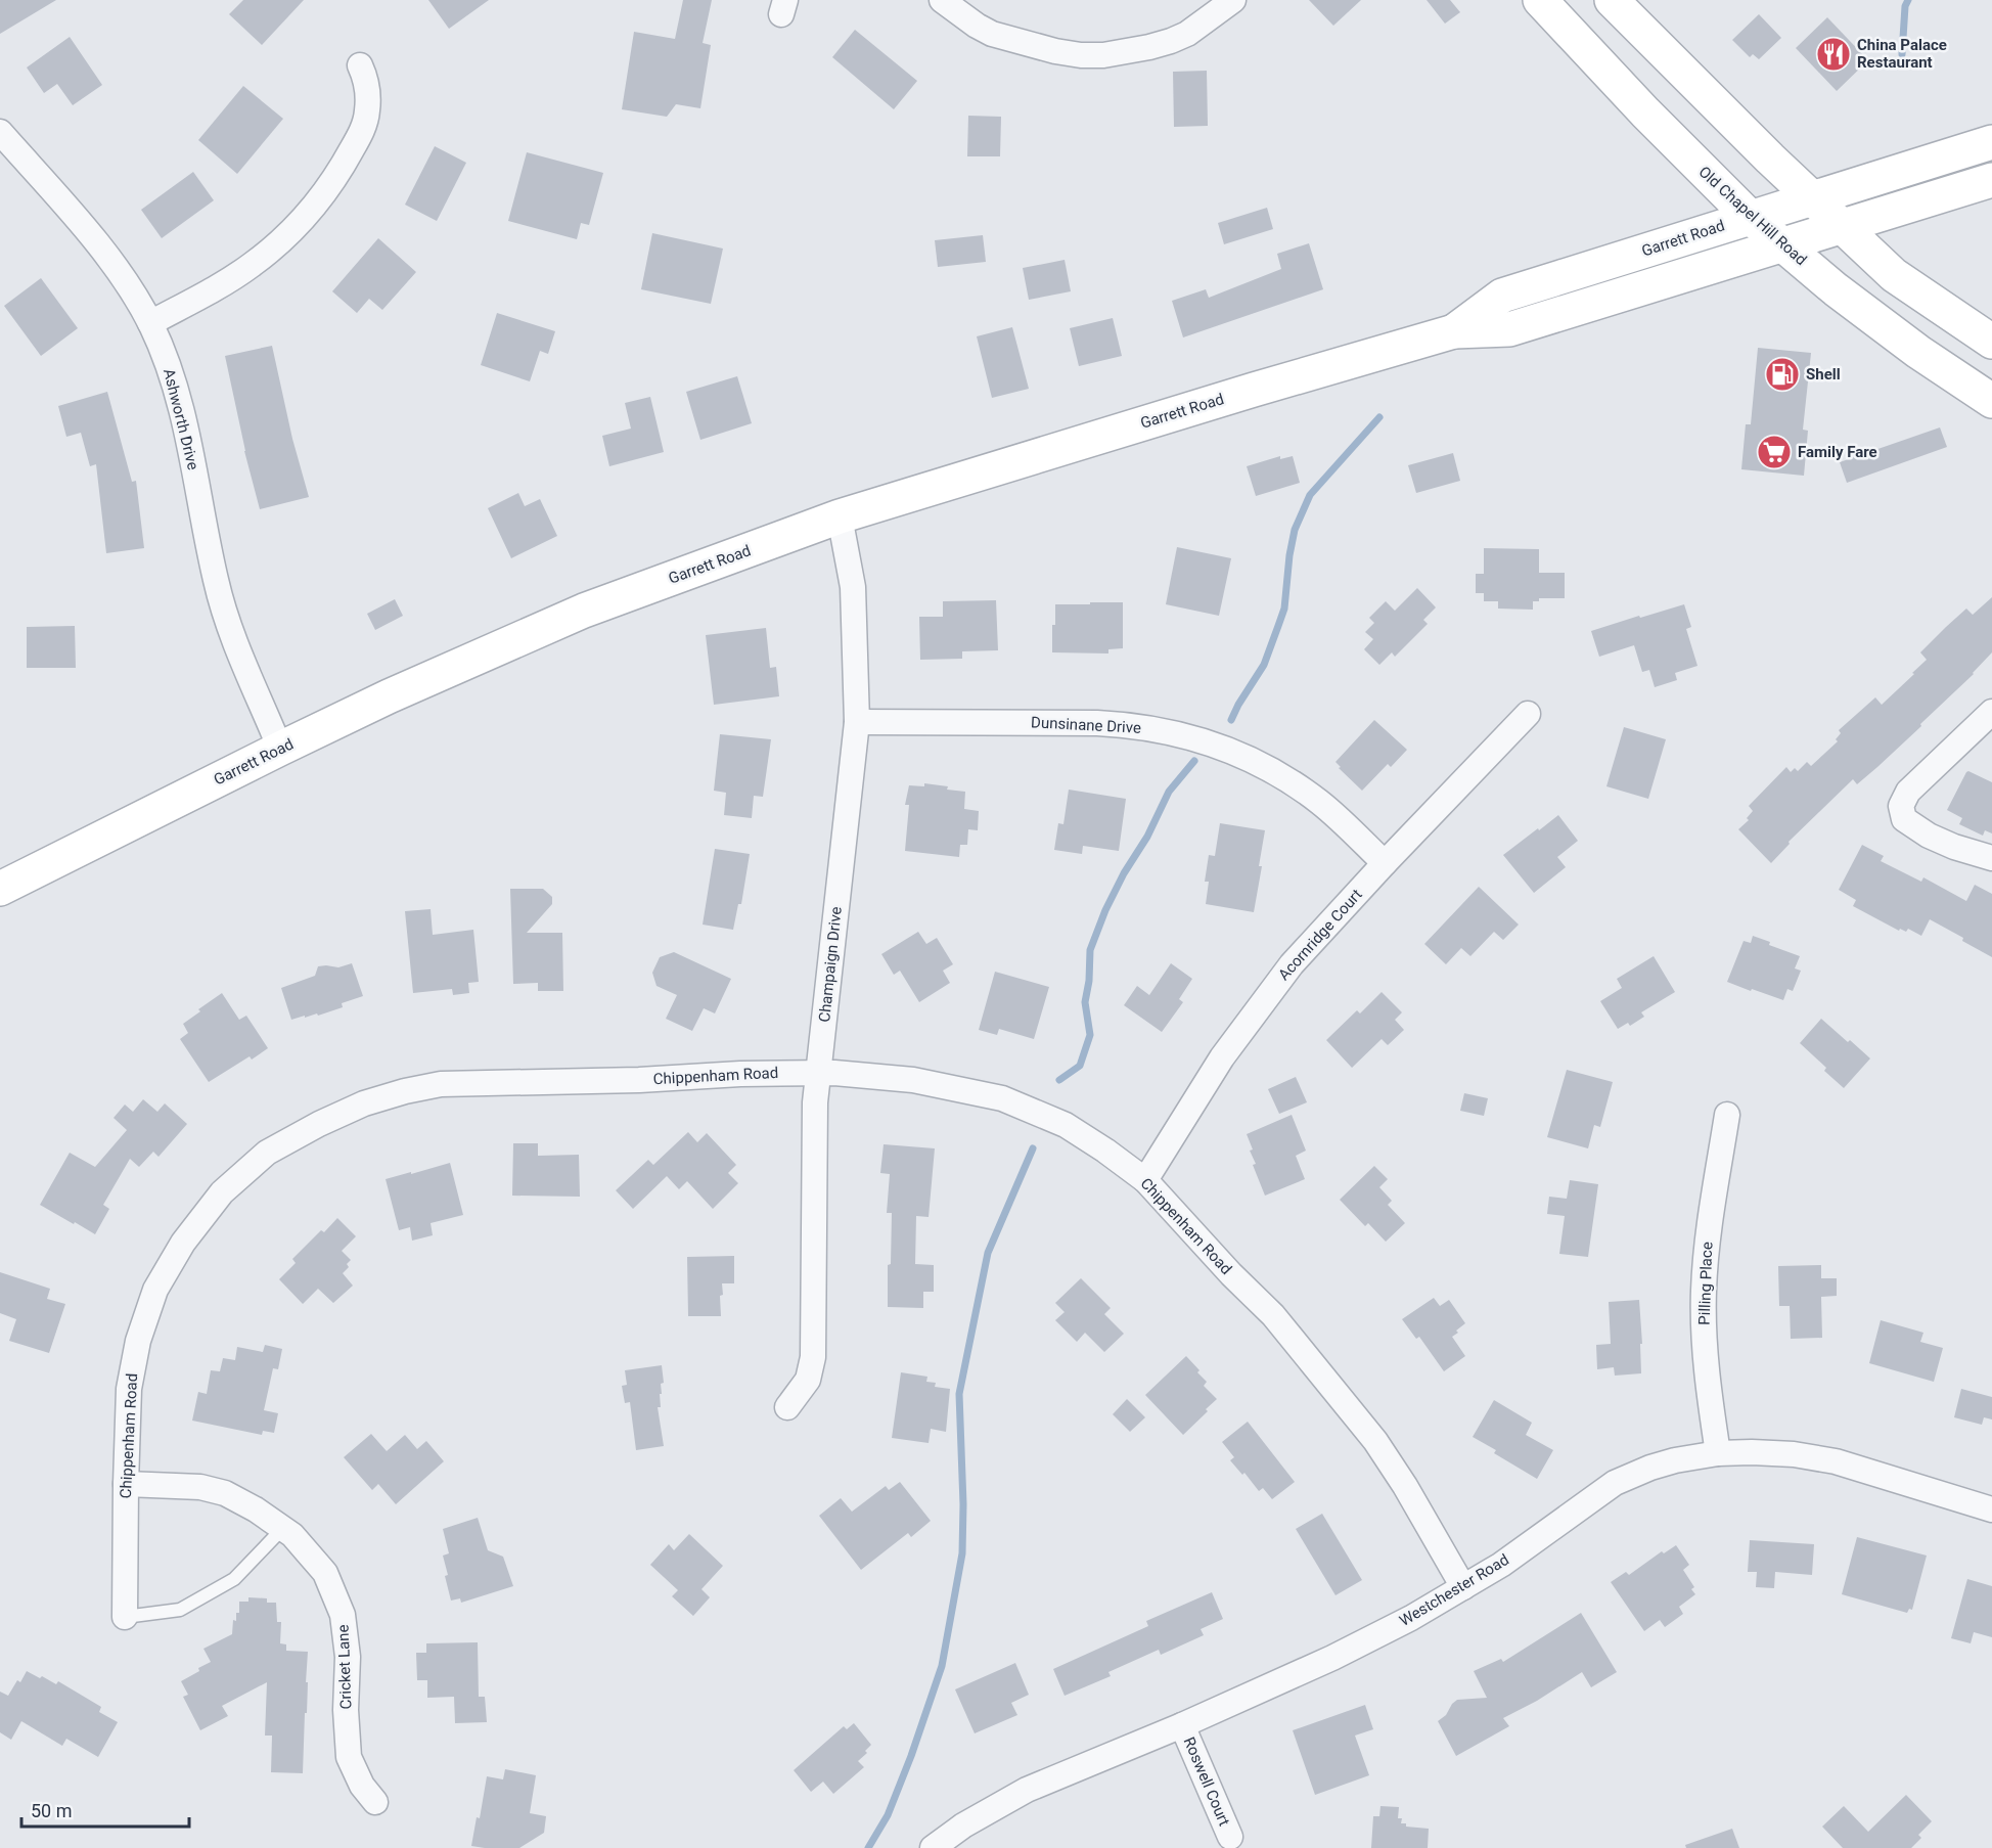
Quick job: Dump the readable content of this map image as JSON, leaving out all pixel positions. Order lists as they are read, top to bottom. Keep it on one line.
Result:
{"streets":{"street":["Old Chapel Hill Road","Garrett Road","Ashworth Drive","Dunsinane Drive","Acornridge Court","Champaign Drive","Chippenham Road","Pilling Place","Westchester Road","Cricket Lane","Roswell Court"]},"crossings":[["Old Chapel Hill Road","Garrett Road"],["Garrett Road","Ashworth Drive"],["Garrett Road","Champaign Drive"],["Dunsinane Drive","Acornridge Court"],["Dunsinane Drive","Champaign Drive"],["Acornridge Court","Chippenham Road"],["Champaign Drive","Chippenham Road"],["Chippenham Road","Westchester Road"],["Chippenham Road","Cricket Lane"],["Pilling Place","Westchester Road"],["Westchester Road","Roswell Court"]],"places":{"restaurant":["China Palace Restaurant"],"fuel station":["Shell"],"supermarket":["Family Fare"]},"scale_bar":"50 m"}
